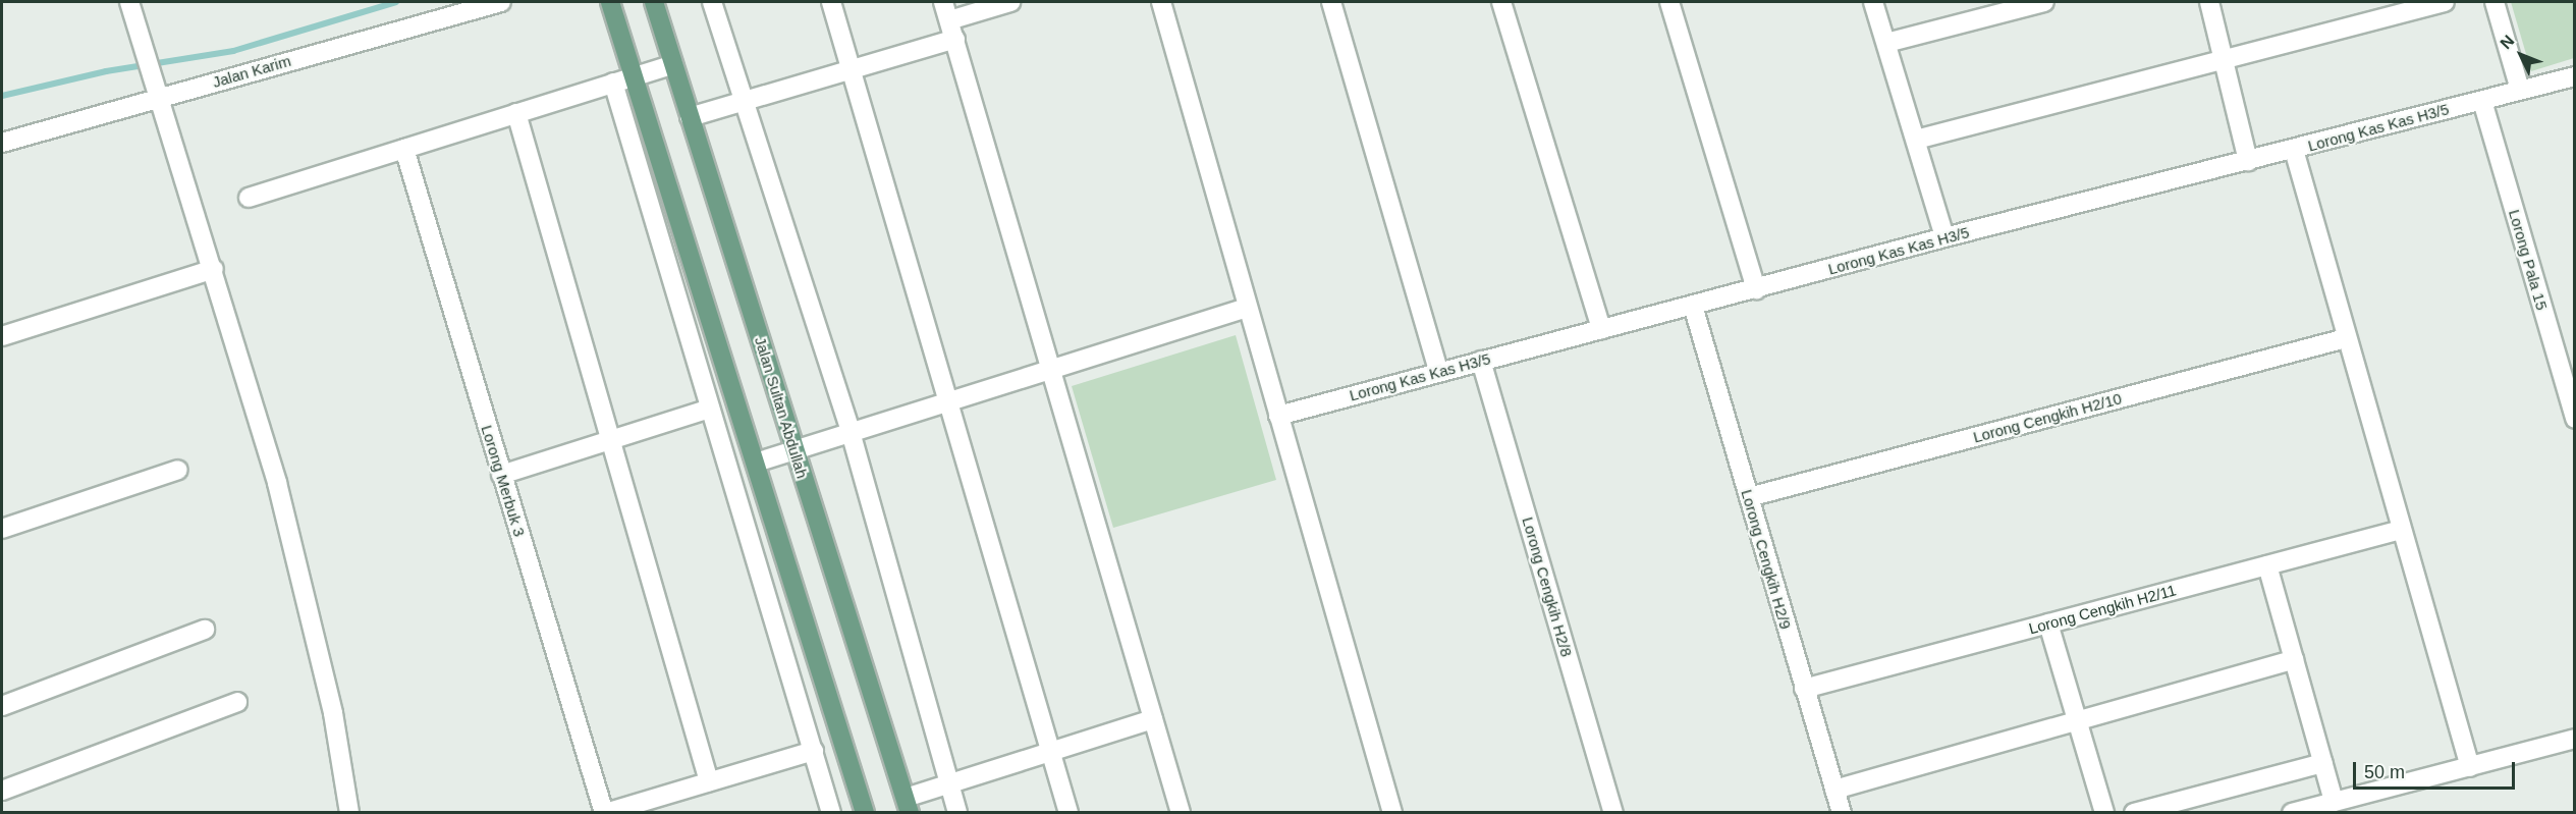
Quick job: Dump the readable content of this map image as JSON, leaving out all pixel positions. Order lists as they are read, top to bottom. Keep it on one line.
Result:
{"streets":{"main road":["Jalan Sultan Abdullah"],"street":["Jalan Karim","Lorong Kas Kas H3/5","Lorong Pala 15","Lorong Cengkih H2/10","Lorong Merbuk 3","Lorong Cengkih H2/9","Lorong Cengkih H2/8","Lorong Cengkih H2/11"]},"crossings":[["Lorong Kas Kas H3/5","Lorong Pala 15"],["Lorong Kas Kas H3/5","Lorong Cengkih H2/9"],["Lorong Kas Kas H3/5","Lorong Cengkih H2/8"],["Lorong Cengkih H2/10","Lorong Cengkih H2/9"],["Lorong Cengkih H2/9","Lorong Cengkih H2/11"]],"scale_bar":"50 m","north":"top left"}
